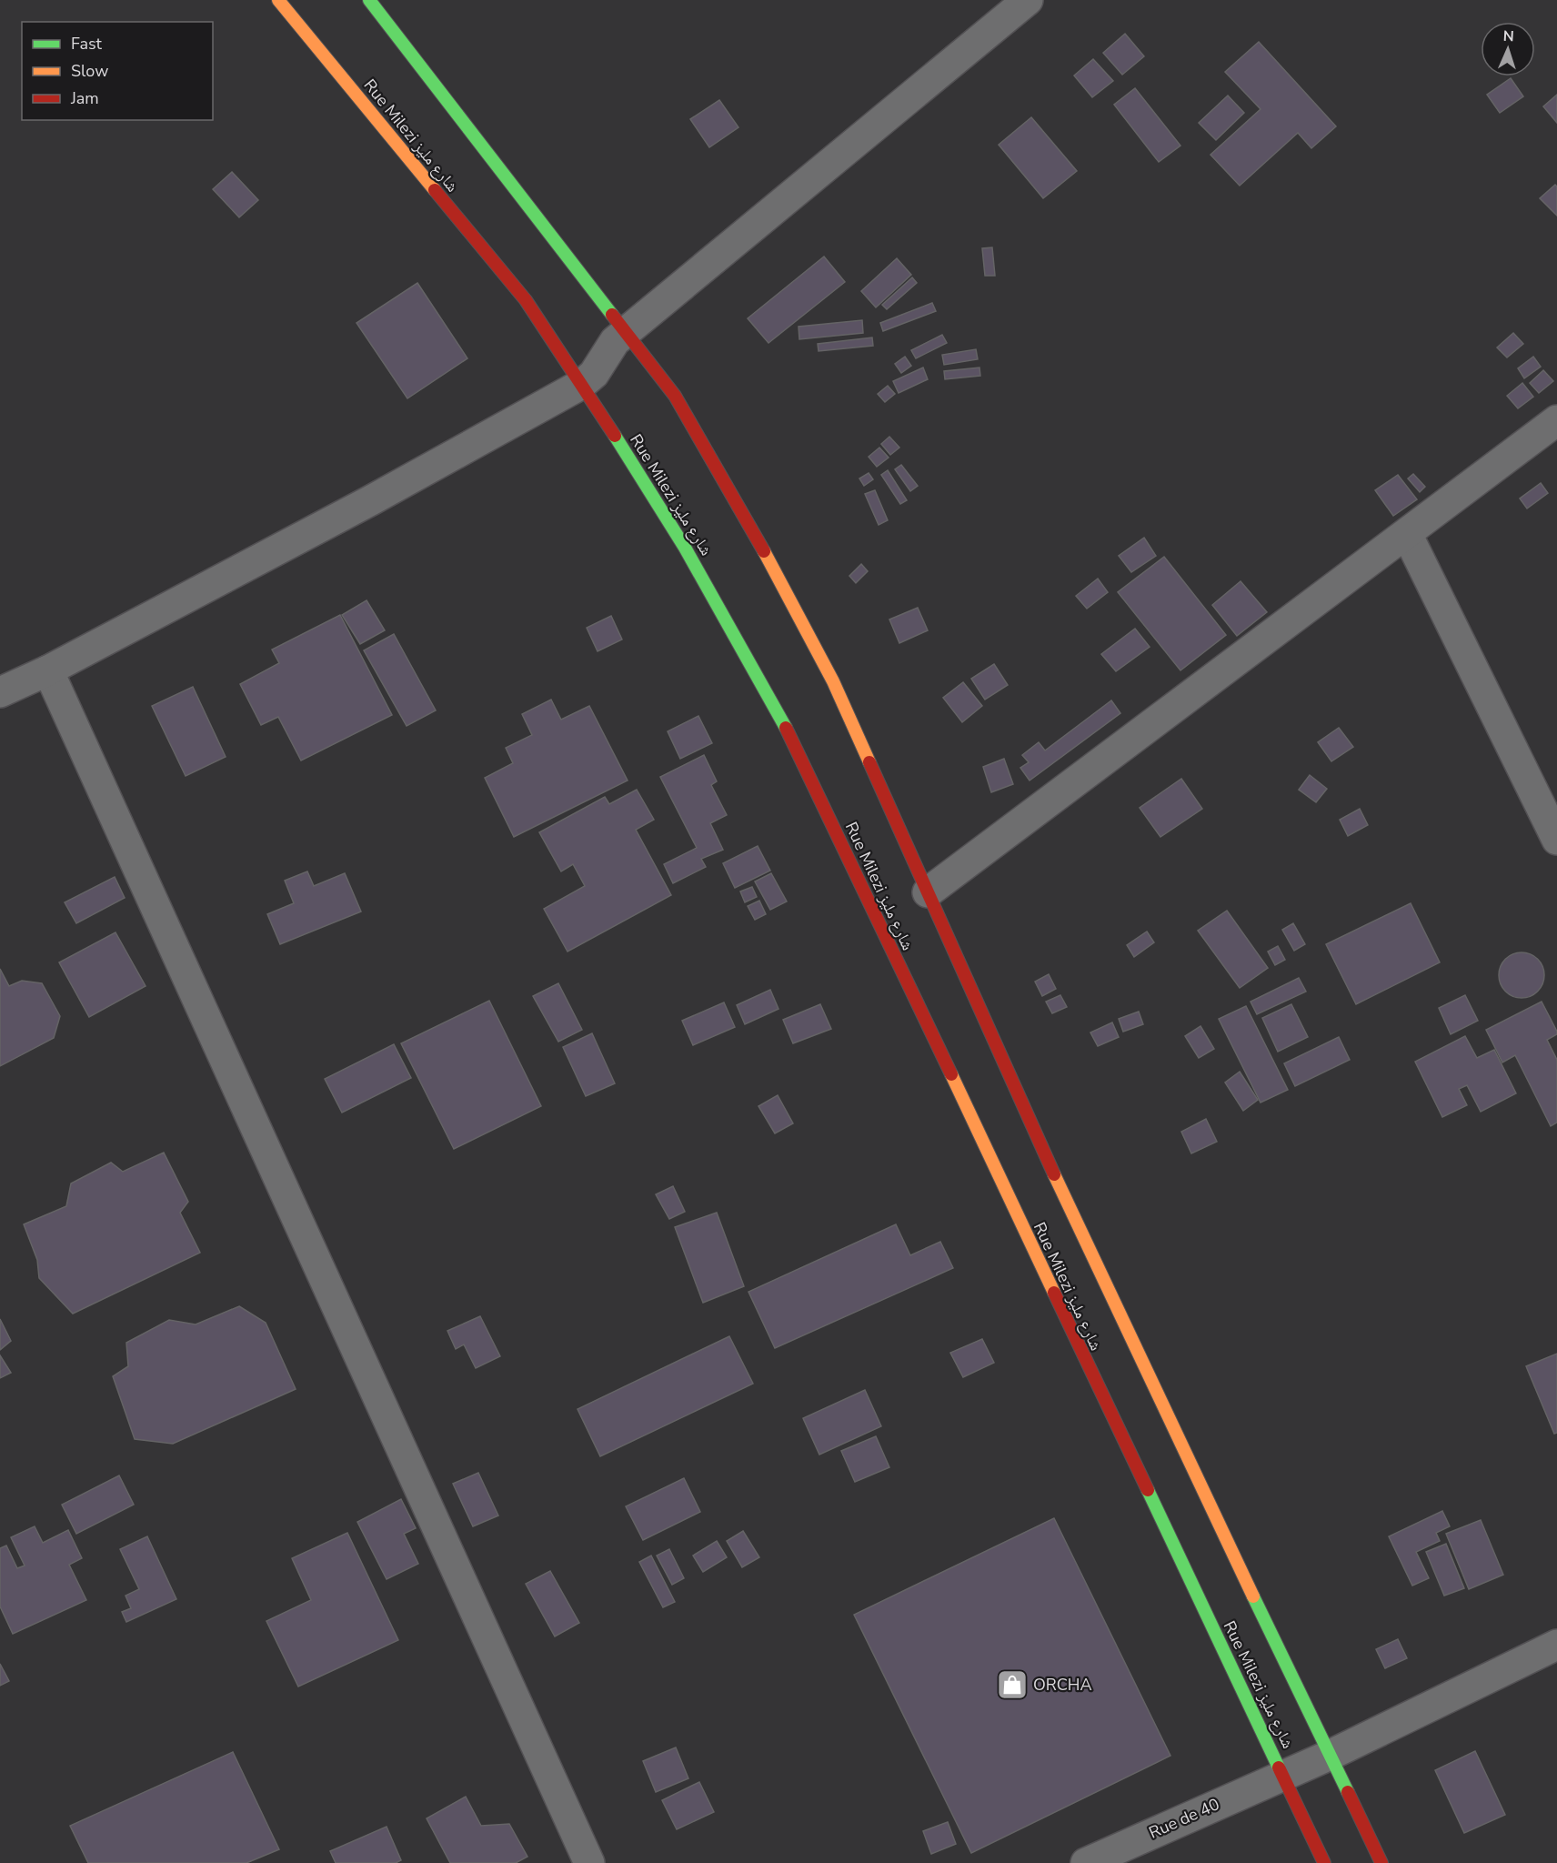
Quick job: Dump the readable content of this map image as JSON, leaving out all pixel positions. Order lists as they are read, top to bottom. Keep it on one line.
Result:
{"streets":{"street":["Rue Milezi شارع مليز","Rue de 40"]},"crossings":[["Rue Milezi شارع مليز","Rue de 40"]],"places":{"shop":["ORCHA"]},"legend":["Fast","Slow","Jam"],"north":"top"}
